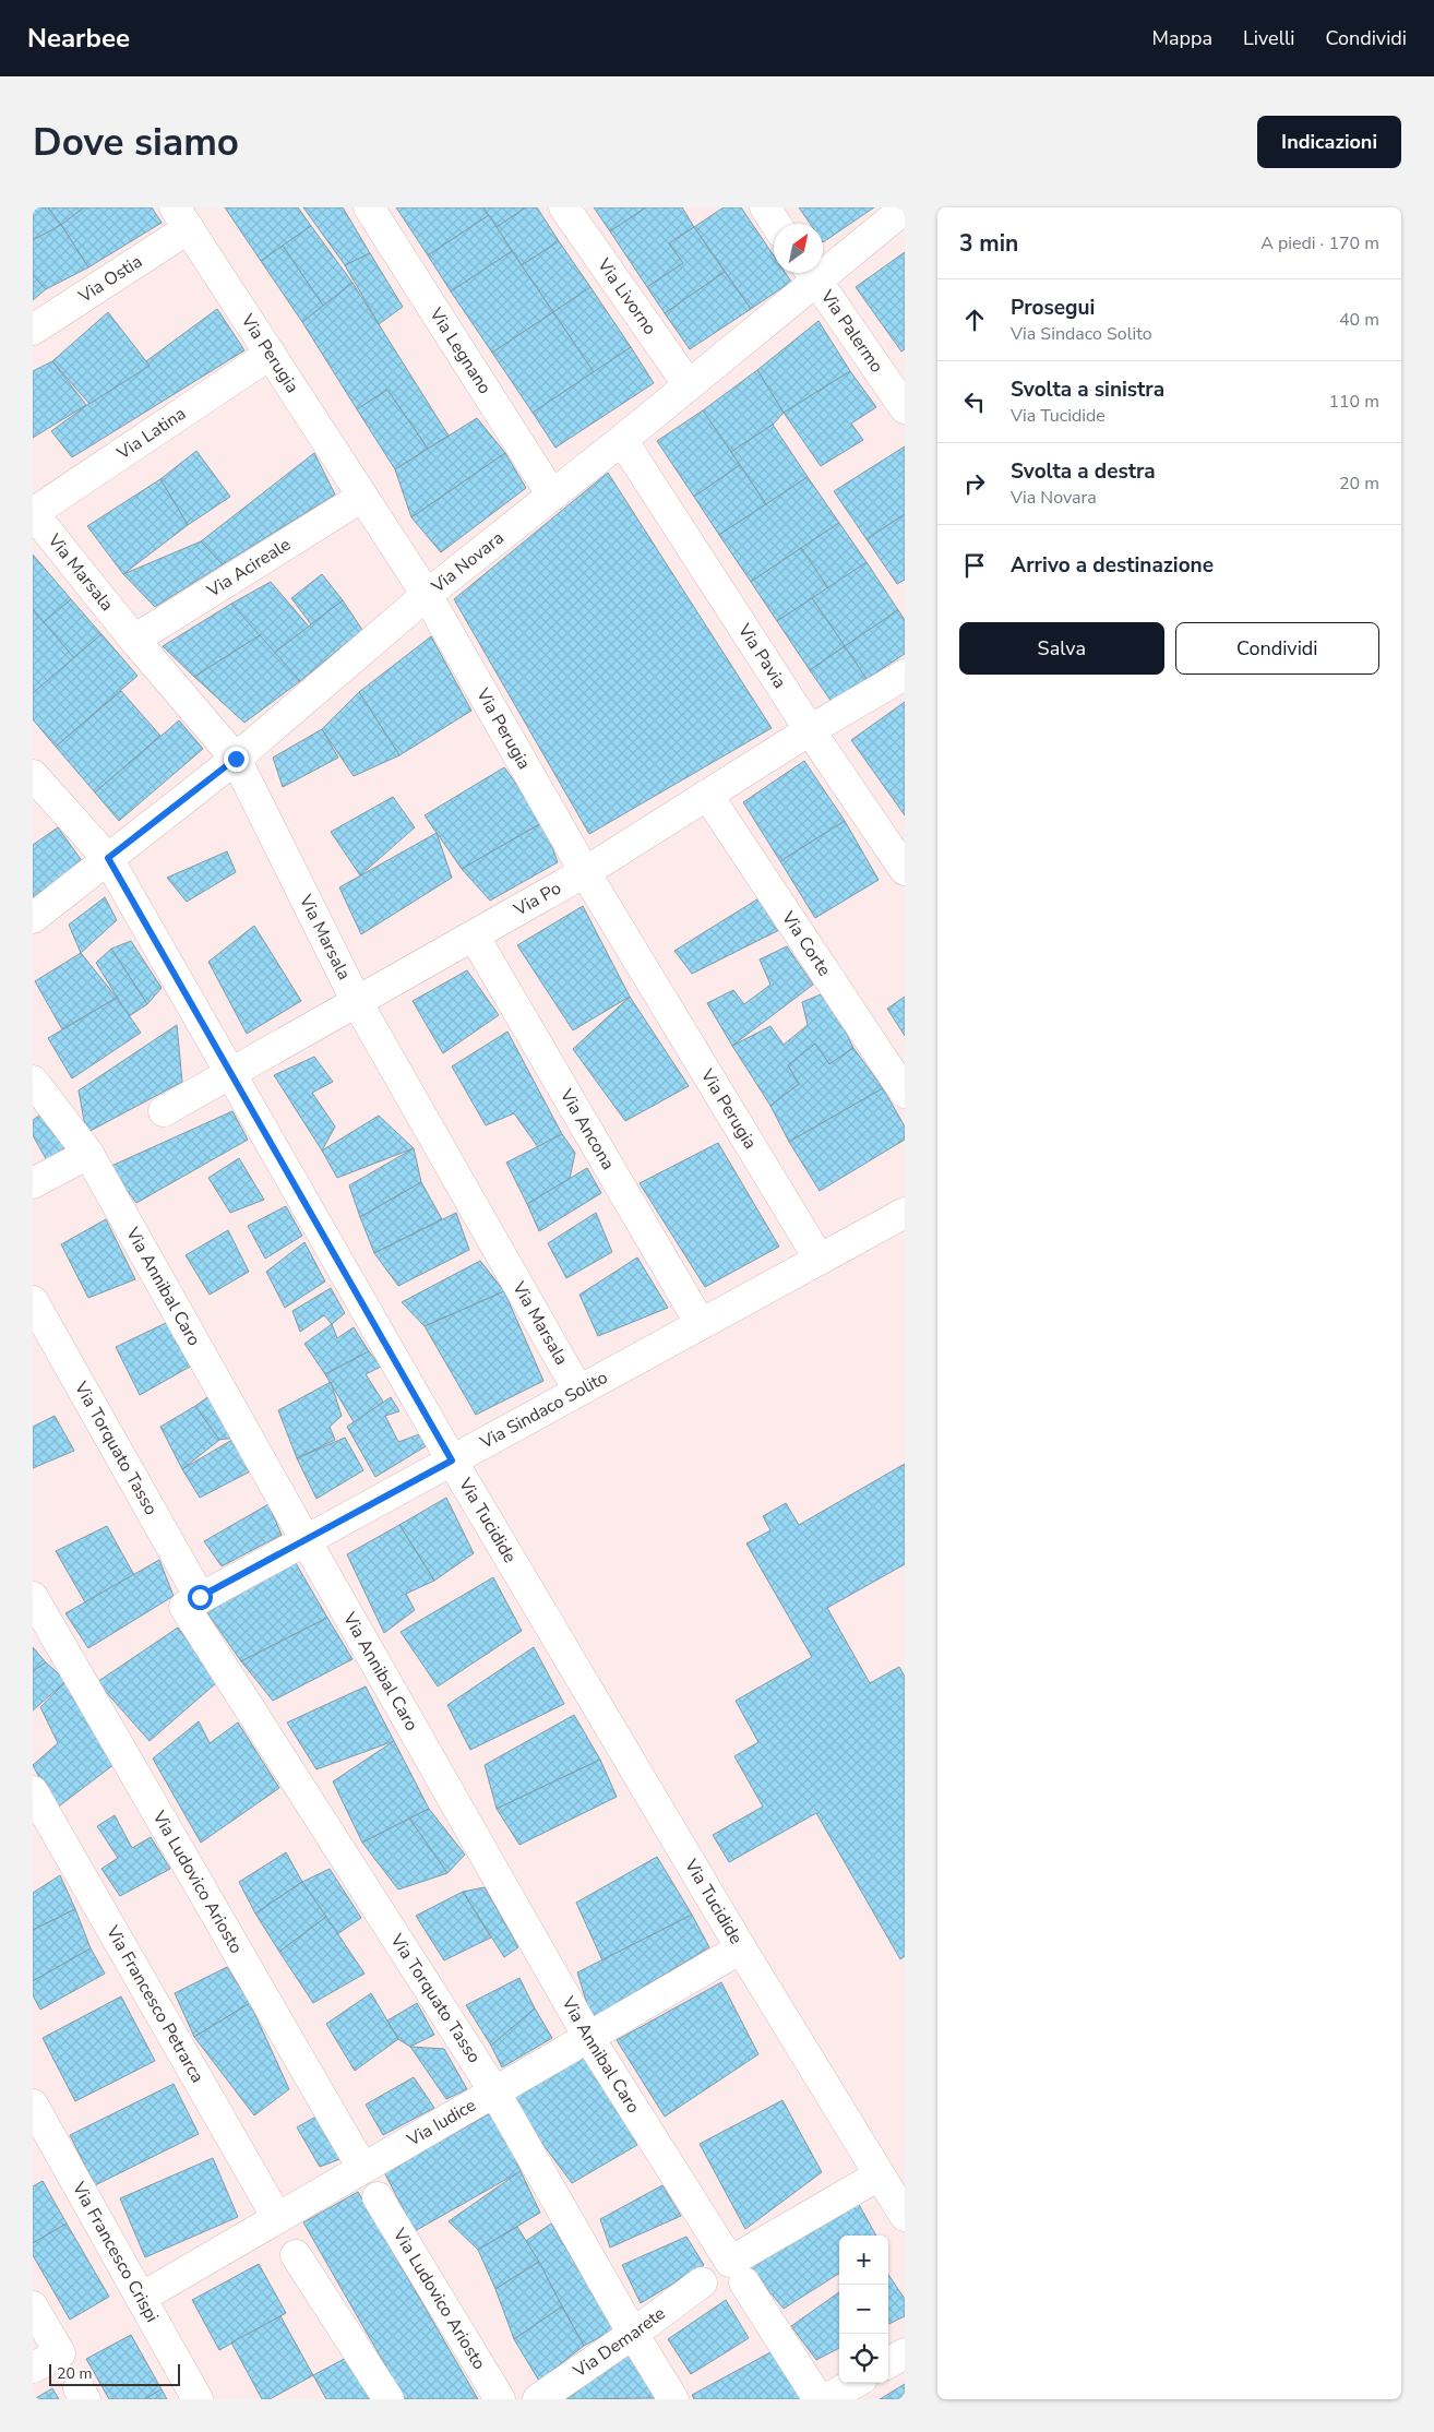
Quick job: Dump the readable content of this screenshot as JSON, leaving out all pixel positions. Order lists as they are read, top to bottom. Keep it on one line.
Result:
{"streets":{"street":["Via Ostia","Via Livorno","Via Palermo","Via Legnano","Via Perugia","Via Latina","Via Novara","Via Acireale","Via Marsala","Via Pavia","Via Po","Via Corte","Via Ancona","Via Annibal Caro","Via Sindaco Solito","Via Torquato Tasso","Via Tucidide","Via Ludovico Ariosto","Via Francesco Petrarca","Via Iudice","Via Francesco Crispi","Via Demarete"]},"crossings":[["Via Ostia","Via Perugia"],["Via Livorno","Via Novara"],["Via Palermo","Via Novara"],["Via Legnano","Via Novara"],["Via Perugia","Via Latina"],["Via Perugia","Via Novara"],["Via Perugia","Via Acireale"],["Via Perugia","Via Po"],["Via Perugia","Via Sindaco Solito"],["Via Latina","Via Marsala"],["Via Novara","Via Marsala"],["Via Novara","Via Pavia"],["Via Novara","Via Tucidide"],["Via Acireale","Via Marsala"],["Via Marsala","Via Po"],["Via Marsala","Via Sindaco Solito"],["Via Pavia","Via Po"],["Via Po","Via Corte"],["Via Po","Via Ancona"],["Via Po","Via Tucidide"],["Via Ancona","Via Sindaco Solito"],["Via Annibal Caro","Via Sindaco Solito"],["Via Annibal Caro","Via Iudice"],["Via Sindaco Solito","Via Torquato Tasso"],["Via Sindaco Solito","Via Tucidide"],["Via Torquato Tasso","Via Iudice"],["Via Torquato Tasso","Via Demarete"],["Via Tucidide","Via Iudice"],["Via Ludovico Ariosto","Via Iudice"],["Via Francesco Petrarca","Via Iudice"],["Via Iudice","Via Francesco Crispi"]],"scale_bar":"20 m","north":"top right","page":{"header":"Nearbee","nav":["Mappa","Livelli","Condividi"],"buttons":["Indicazioni",["Salva","Condividi"]],"title":"Dove siamo","heading":["3 min","A piedi · 170 m"],"list":[["Prosegui","Via Sindaco Solito","40 m"],["Svolta a sinistra","Via Tucidide","110 m"],["Svolta a destra","Via Novara","20 m"],"Arrivo a destinazione"],"map_buttons":["+","−"],"scale":"20 m"}}
